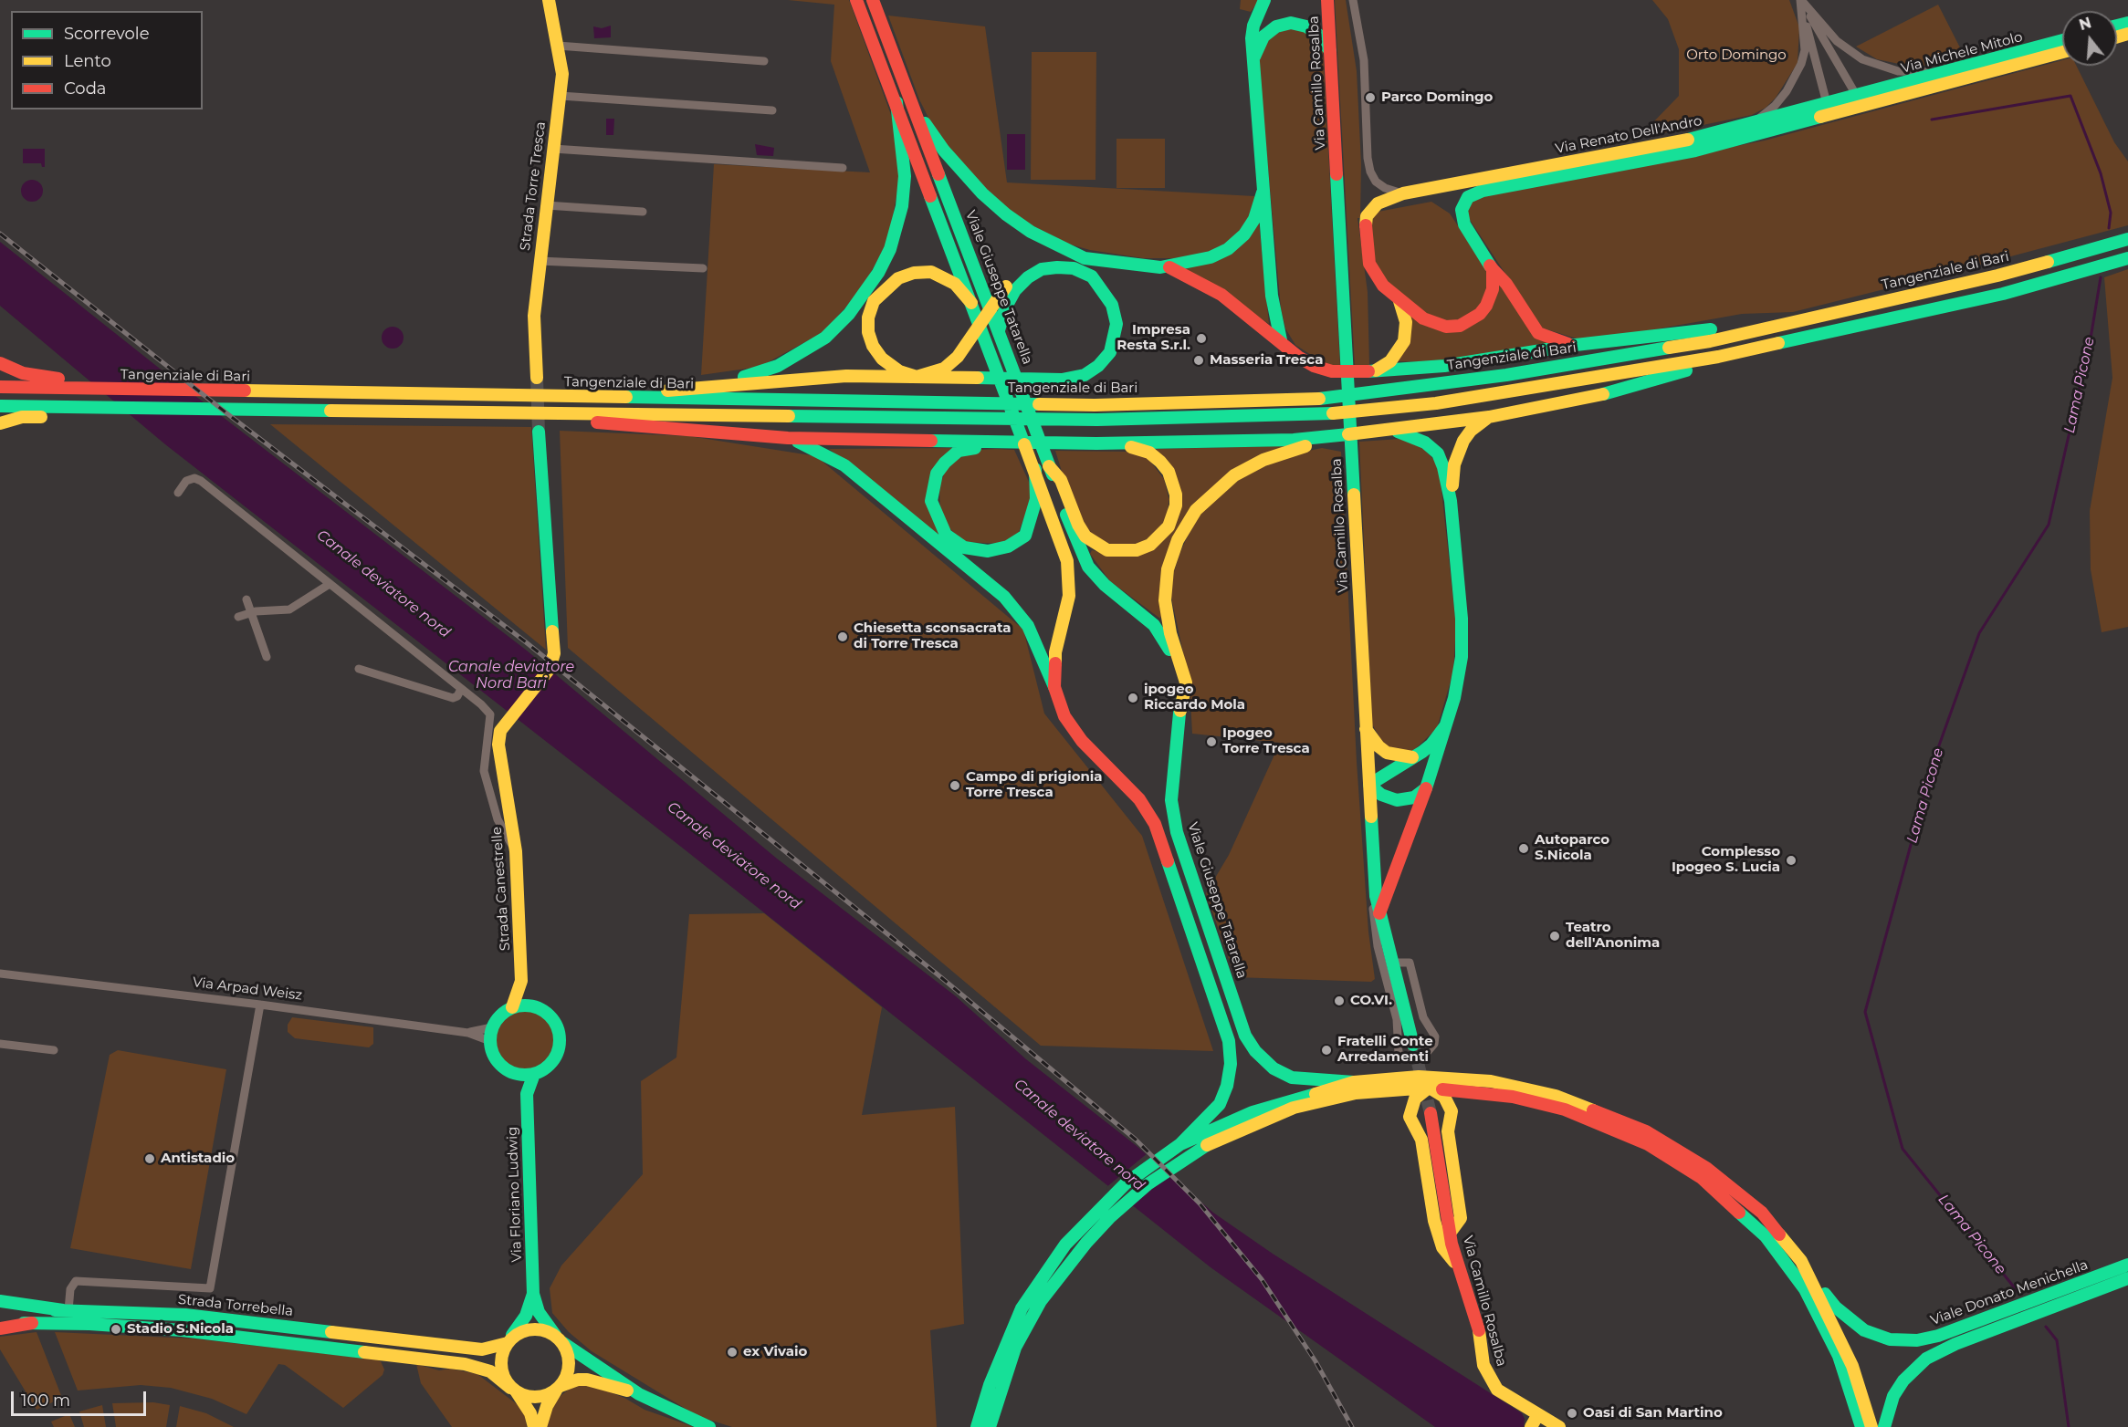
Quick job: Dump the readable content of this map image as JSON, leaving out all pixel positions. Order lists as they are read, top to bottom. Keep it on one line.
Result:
{"streets":{"main road":["Via Michele Mitolo","Via Camillo Rosalba","Via Renato Dell'Andro","Strada Torre Tresca","Tangenziale di Bari","Viale Giuseppe Tatarella","Strada Canestrelle","Via Floriano Ludwig","Viale Donato Menichella","Strada Torrebella"],"street":["Via Arpad Weisz"]},"crossings":[["Via Michele Mitolo","Via Renato Dell'Andro"],["Strada Canestrelle","Via Arpad Weisz"],["Strada Canestrelle","Via Floriano Ludwig"],["Via Arpad Weisz","Via Floriano Ludwig"]],"water":["Lama Picone","Canale deviatore nord","Canale deviatore Nord Bari"],"parks":["Orto Domingo"],"places":["Parco Domingo","Impresa Resta S.r.l.","Masseria Tresca","Chiesetta sconsacrata di Torre Tresca","ipogeo Riccardo Mola","Ipogeo Torre Tresca","Campo di prigionia Torre Tresca","Autoparco S.Nicola","Complesso Ipogeo S. Lucia","Teatro dell'Anonima","CO.VI.","Fratelli Conte Arredamenti","Antistadio","Stadio S.Nicola","ex Vivaio","Oasi di San Martino"],"legend":["Scorrevole","Lento","Coda"],"scale_bar":"100 m","north":"top"}
